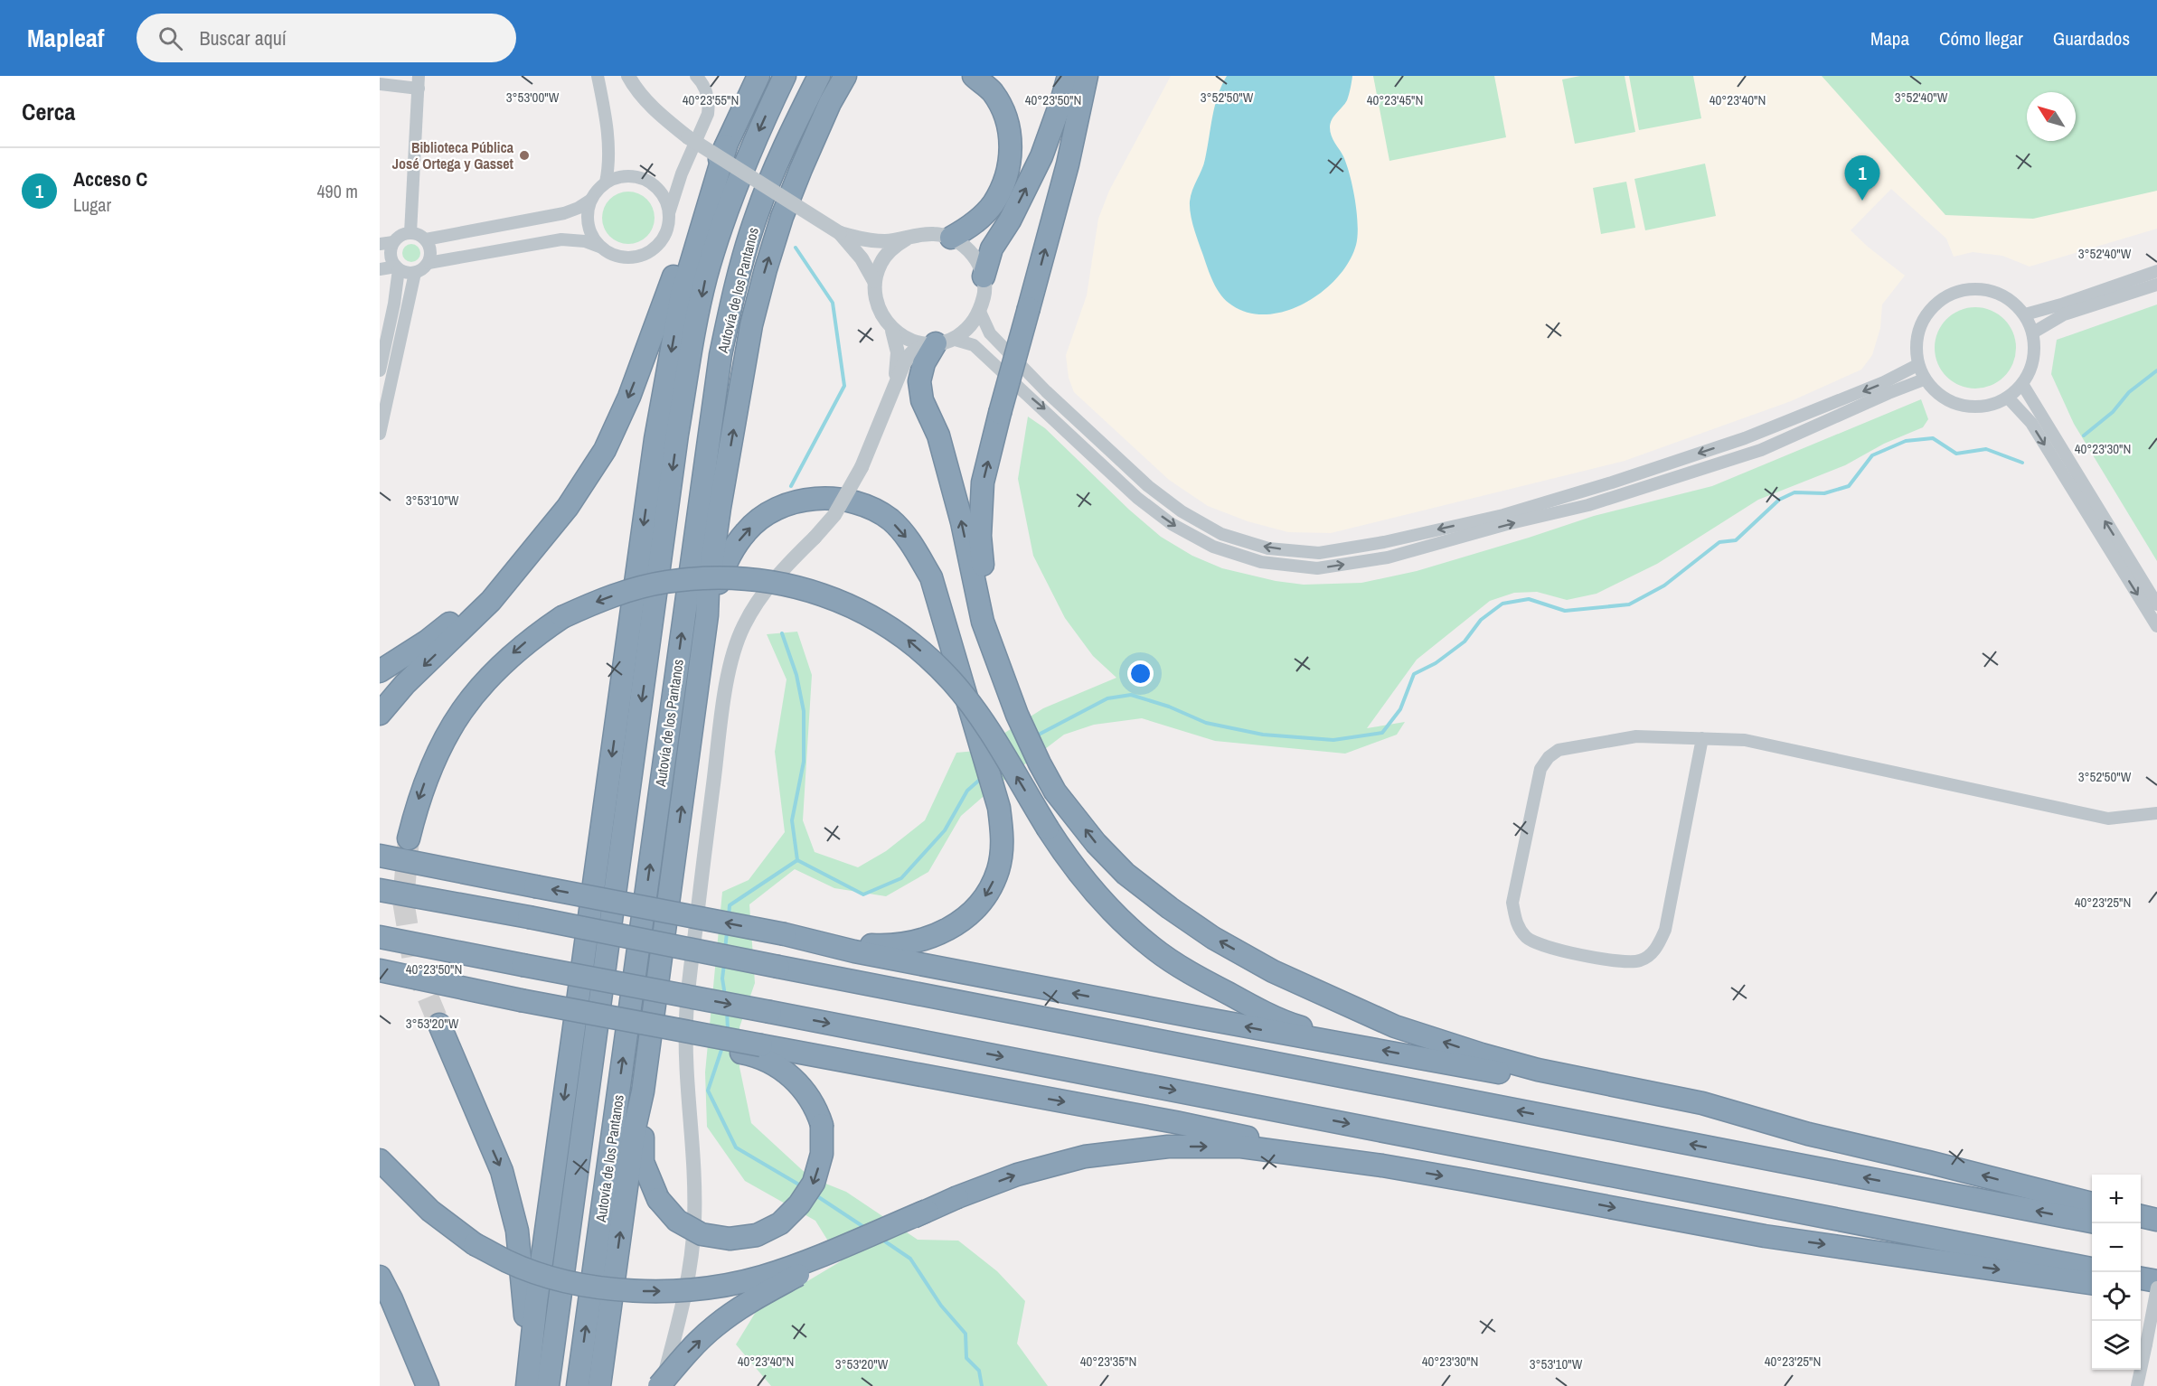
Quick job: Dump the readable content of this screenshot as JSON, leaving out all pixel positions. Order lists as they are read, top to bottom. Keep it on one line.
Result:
{"streets":{"highway":["Autovía de los Pantanos"]},"places":["Biblioteca Pública José Ortega y Gasset"],"north":"top left","page":{"header":"Mapleaf","search":"Buscar aquí","nav":["Mapa","Cómo llegar","Guardados"],"heading":"Cerca","list":[{"mark":"1","name":"Acceso C","note":"Lugar","value":"490 m"}],"pins":"1","map_buttons":["+","−"]},"coordinates":["3°53'00\"W","3°52'50\"W","3°52'40\"W","40°23'55\"N","40°23'50\"N","40°23'45\"N","40°23'40\"N","40°23'30\"N","3°53'10\"W","40°23'25\"N","3°53'20\"W","40°23'35\"N"]}
